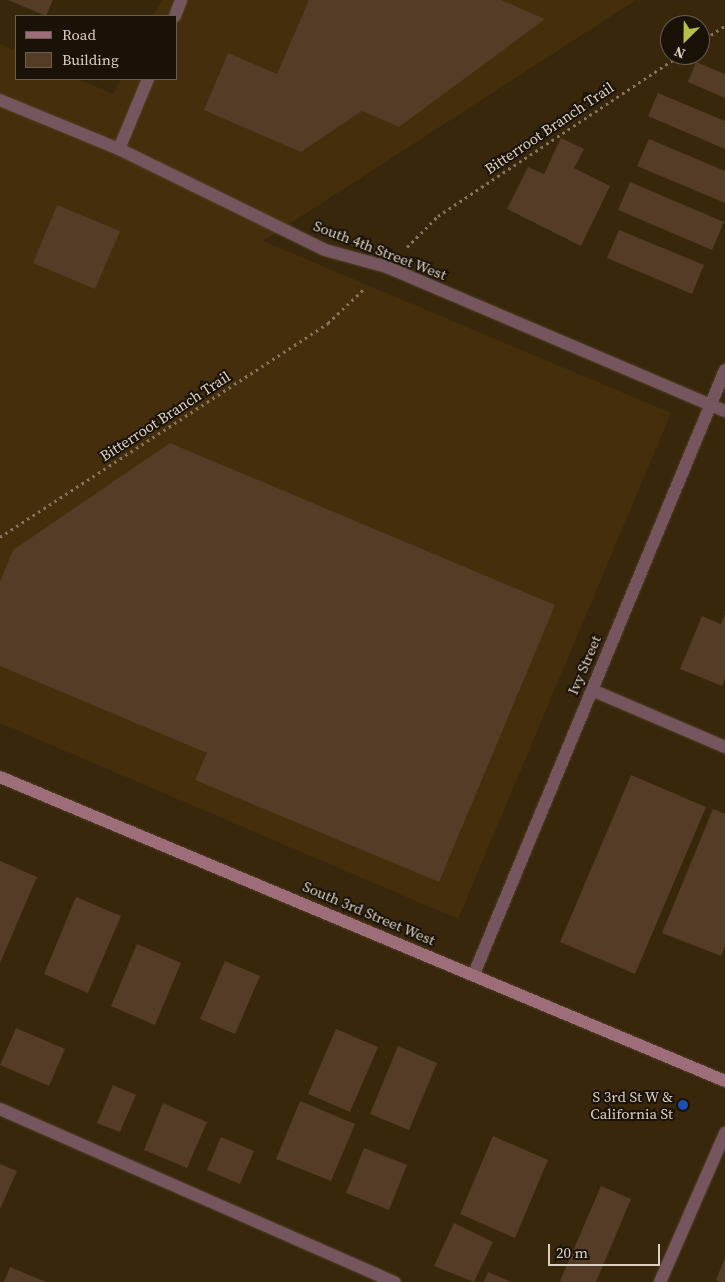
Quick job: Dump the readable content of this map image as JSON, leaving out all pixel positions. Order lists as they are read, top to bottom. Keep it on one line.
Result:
{"streets":{"main road":["South 3rd Street West"],"street":["South 4th Street West","Ivy Street"],"path":["Bitterroot Branch Trail"]},"crossings":[["South 4th Street West","Ivy Street"],["Ivy Street","South 3rd Street West"]],"places":["S 3rd St W & California St"],"legend":["Road","Building"],"scale_bar":"20 m","north":"bottom left"}
